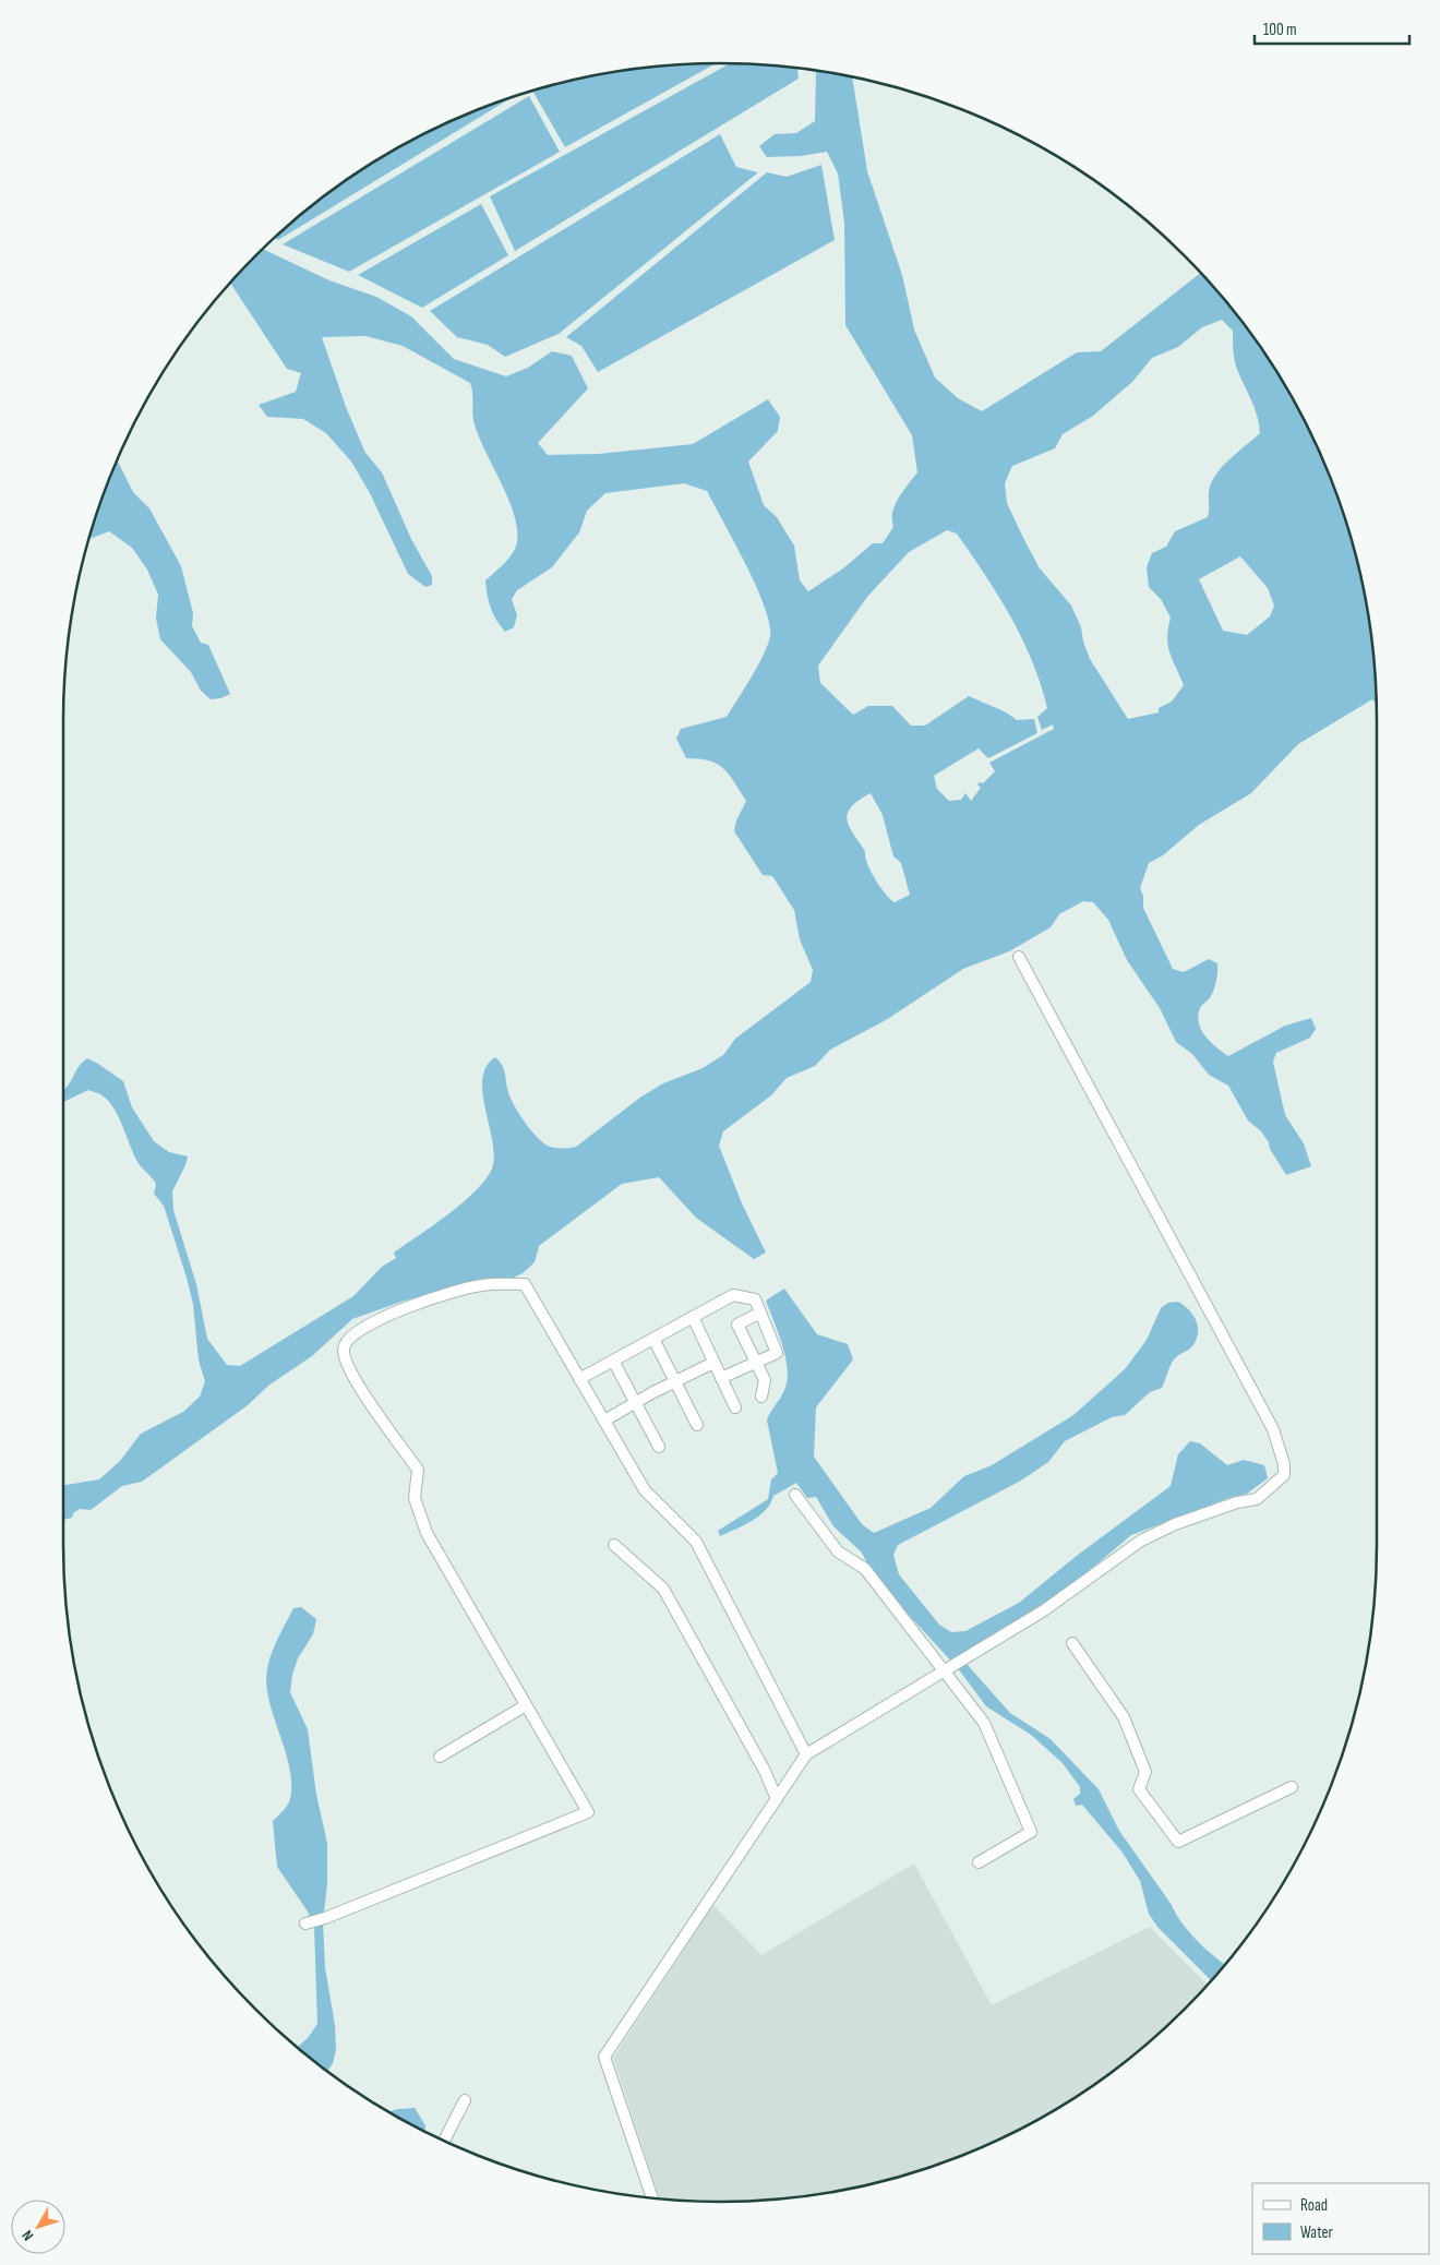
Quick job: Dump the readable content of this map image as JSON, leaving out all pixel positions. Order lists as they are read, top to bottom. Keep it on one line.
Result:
{"legend":["Road","Water"],"scale_bar":"100 m","north":"bottom left"}
